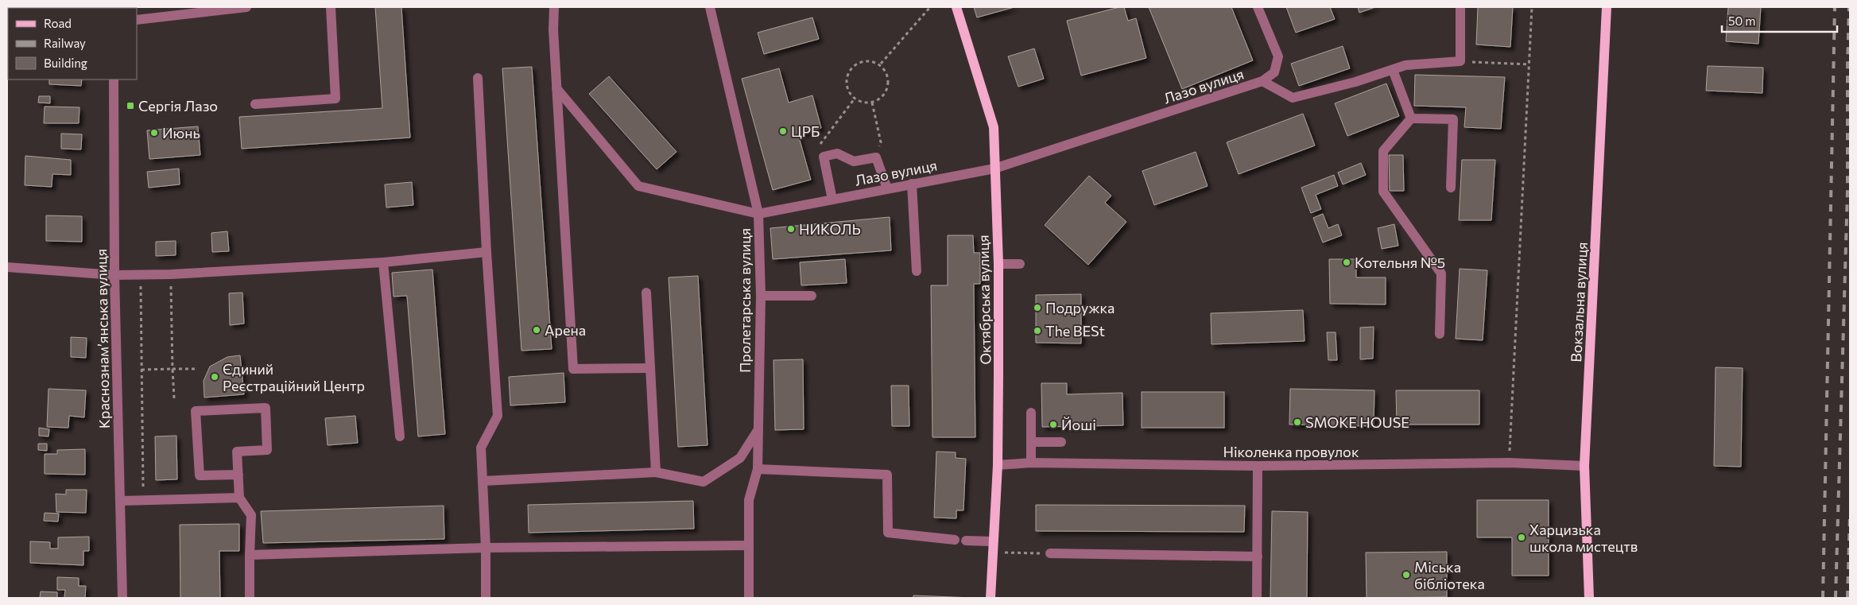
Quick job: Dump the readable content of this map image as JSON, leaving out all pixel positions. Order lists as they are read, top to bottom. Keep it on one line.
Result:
{"streets":{"main road":["Октябрська вулиця","Вокзальна вулиця"],"street":["Лазо вулиця","Пролетарська вулиця","Краснознамʼянська вулиця","Ніколенка провулок"]},"crossings":[["Лазо вулиця","Октябрська вулиця"],["Лазо вулиця","Пролетарська вулиця"],["Октябрська вулиця","Ніколенка провулок"],["Вокзальна вулиця","Ніколенка провулок"]],"places":{"transit":["Сергія Лазо"],"other":["ЦРБ","Июнь","НИКОЛЬ","Котельня №5","Подружка","Арена","The BESt","Єдиний Реєстраційний Центр","SMOKE HOUSE","Йоші","Харцизька школа мистецтв","Міська бібліотека"]},"legend":["Road","Railway","Building"],"scale_bar":"50 m"}
